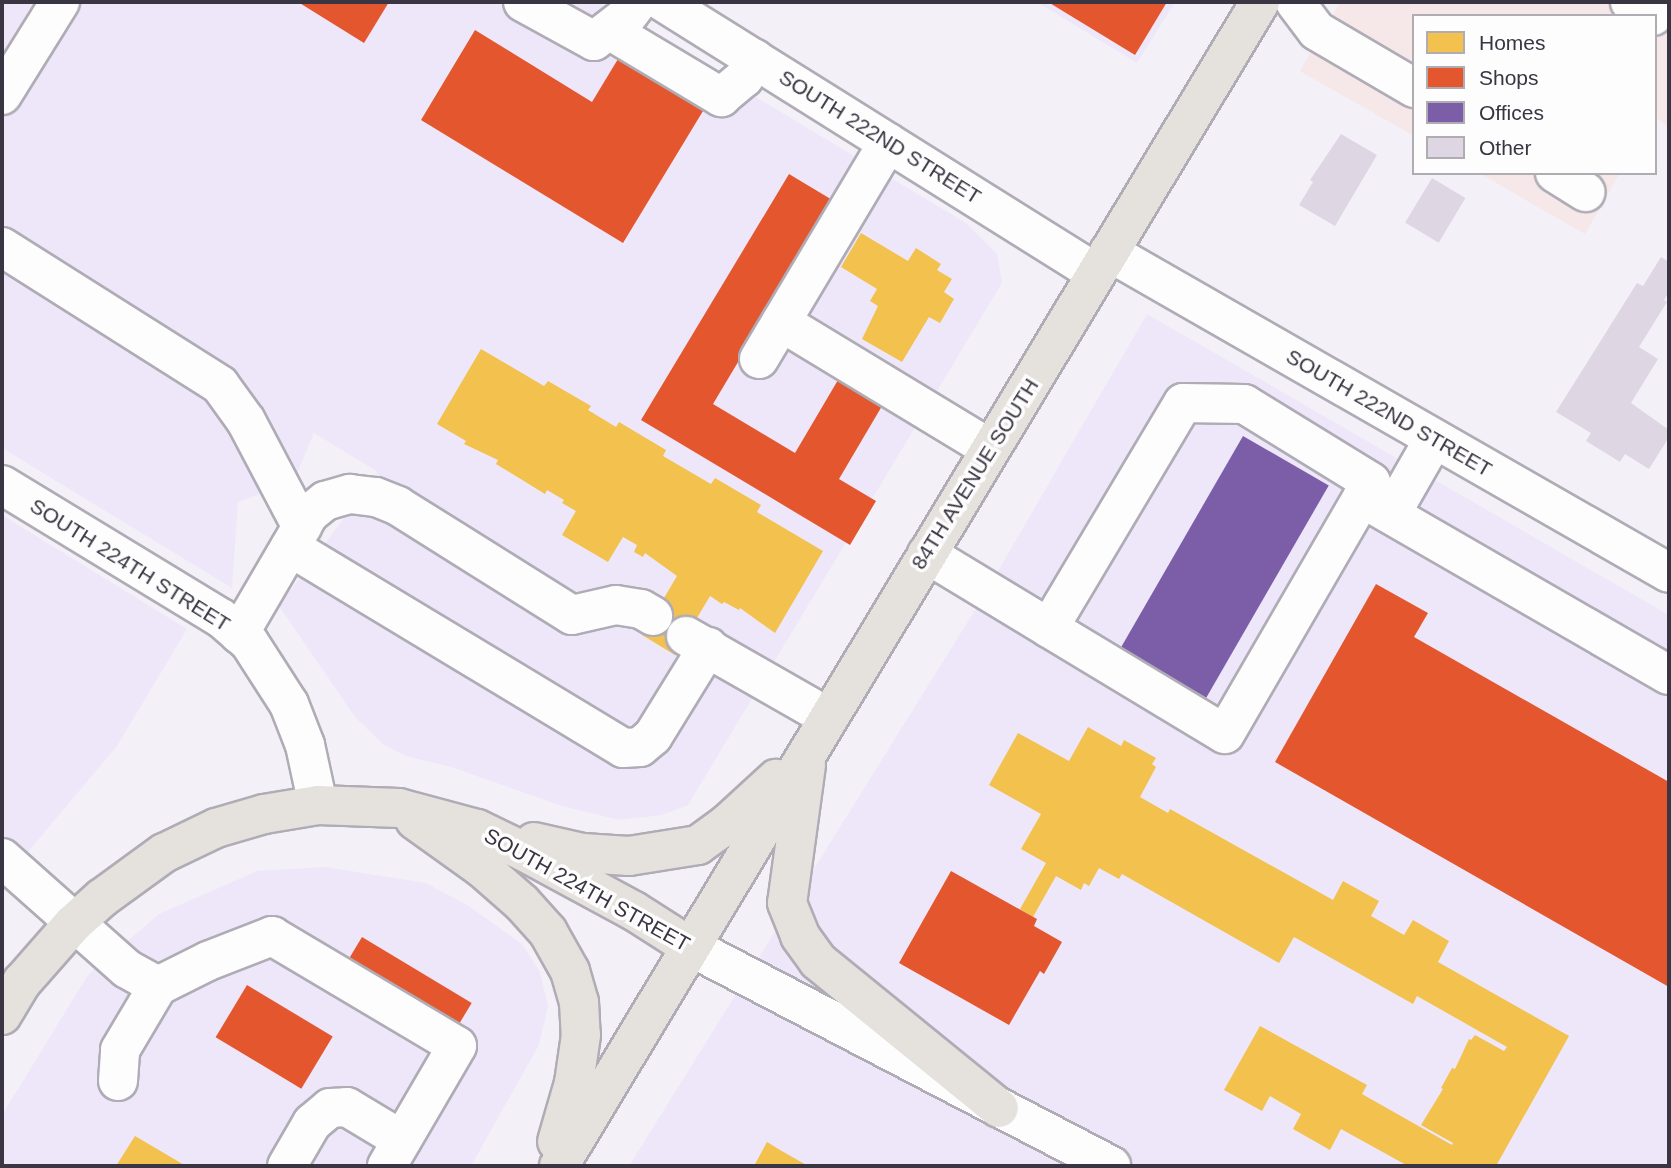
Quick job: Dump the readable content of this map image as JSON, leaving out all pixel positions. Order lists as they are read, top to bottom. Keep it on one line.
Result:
{"streets":{"main road":["84TH AVENUE SOUTH","SOUTH 224TH STREET"],"street":["SOUTH 222ND STREET"]},"crossings":[["SOUTH 222ND STREET","84TH AVENUE SOUTH"],["84TH AVENUE SOUTH","SOUTH 224TH STREET"]],"legend":["Homes","Shops","Offices","Other"]}
